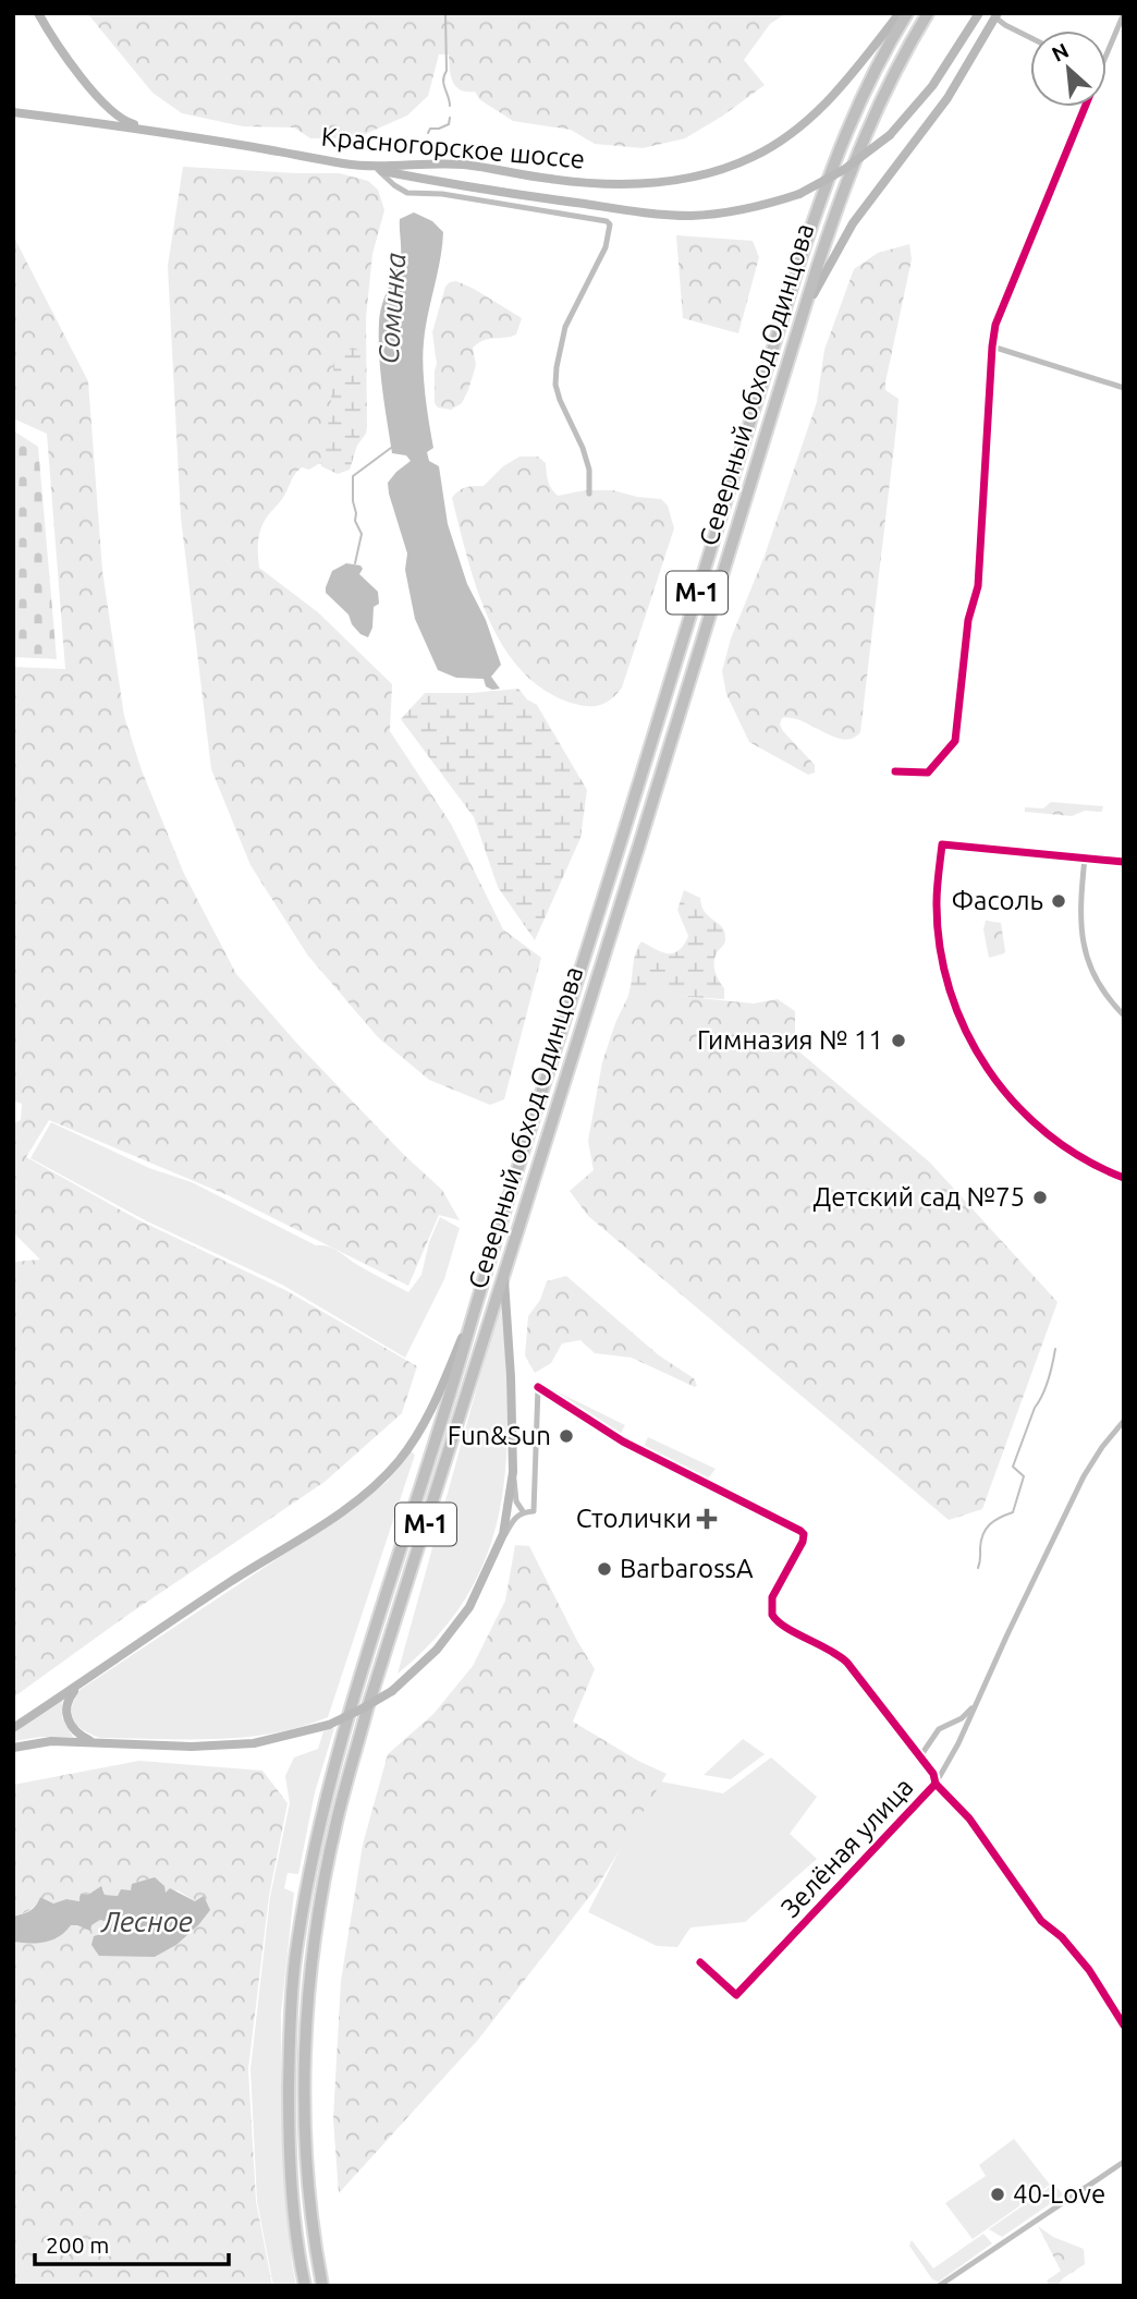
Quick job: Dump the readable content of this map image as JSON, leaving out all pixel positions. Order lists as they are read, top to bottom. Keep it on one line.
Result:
{"streets":{"highway":["Северный обход Одинцова","М-1"],"main road":["Красногорское шоссе"],"street":["Зелёная улица"]},"crossings":[["Северный обход Одинцова","М-1"]],"water":["Соминка","Лесное"],"places":{"other":["Фасоль","Гимназия № 11","Детский сад №75","Fun&Sun","BarbarossA","40-Love"],"health":["Столички"]},"scale_bar":"200 m","north":"top left"}
